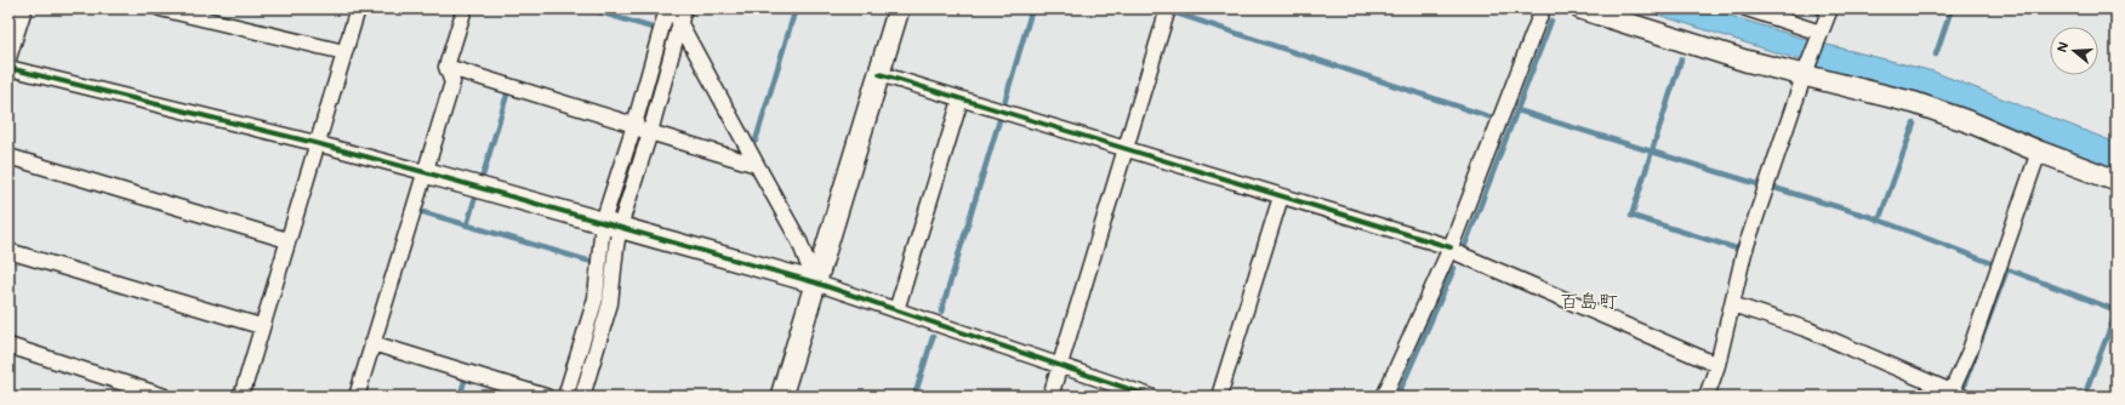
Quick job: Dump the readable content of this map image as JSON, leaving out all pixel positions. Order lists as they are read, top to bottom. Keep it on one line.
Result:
{"districts":["百島町"],"north":"left"}
